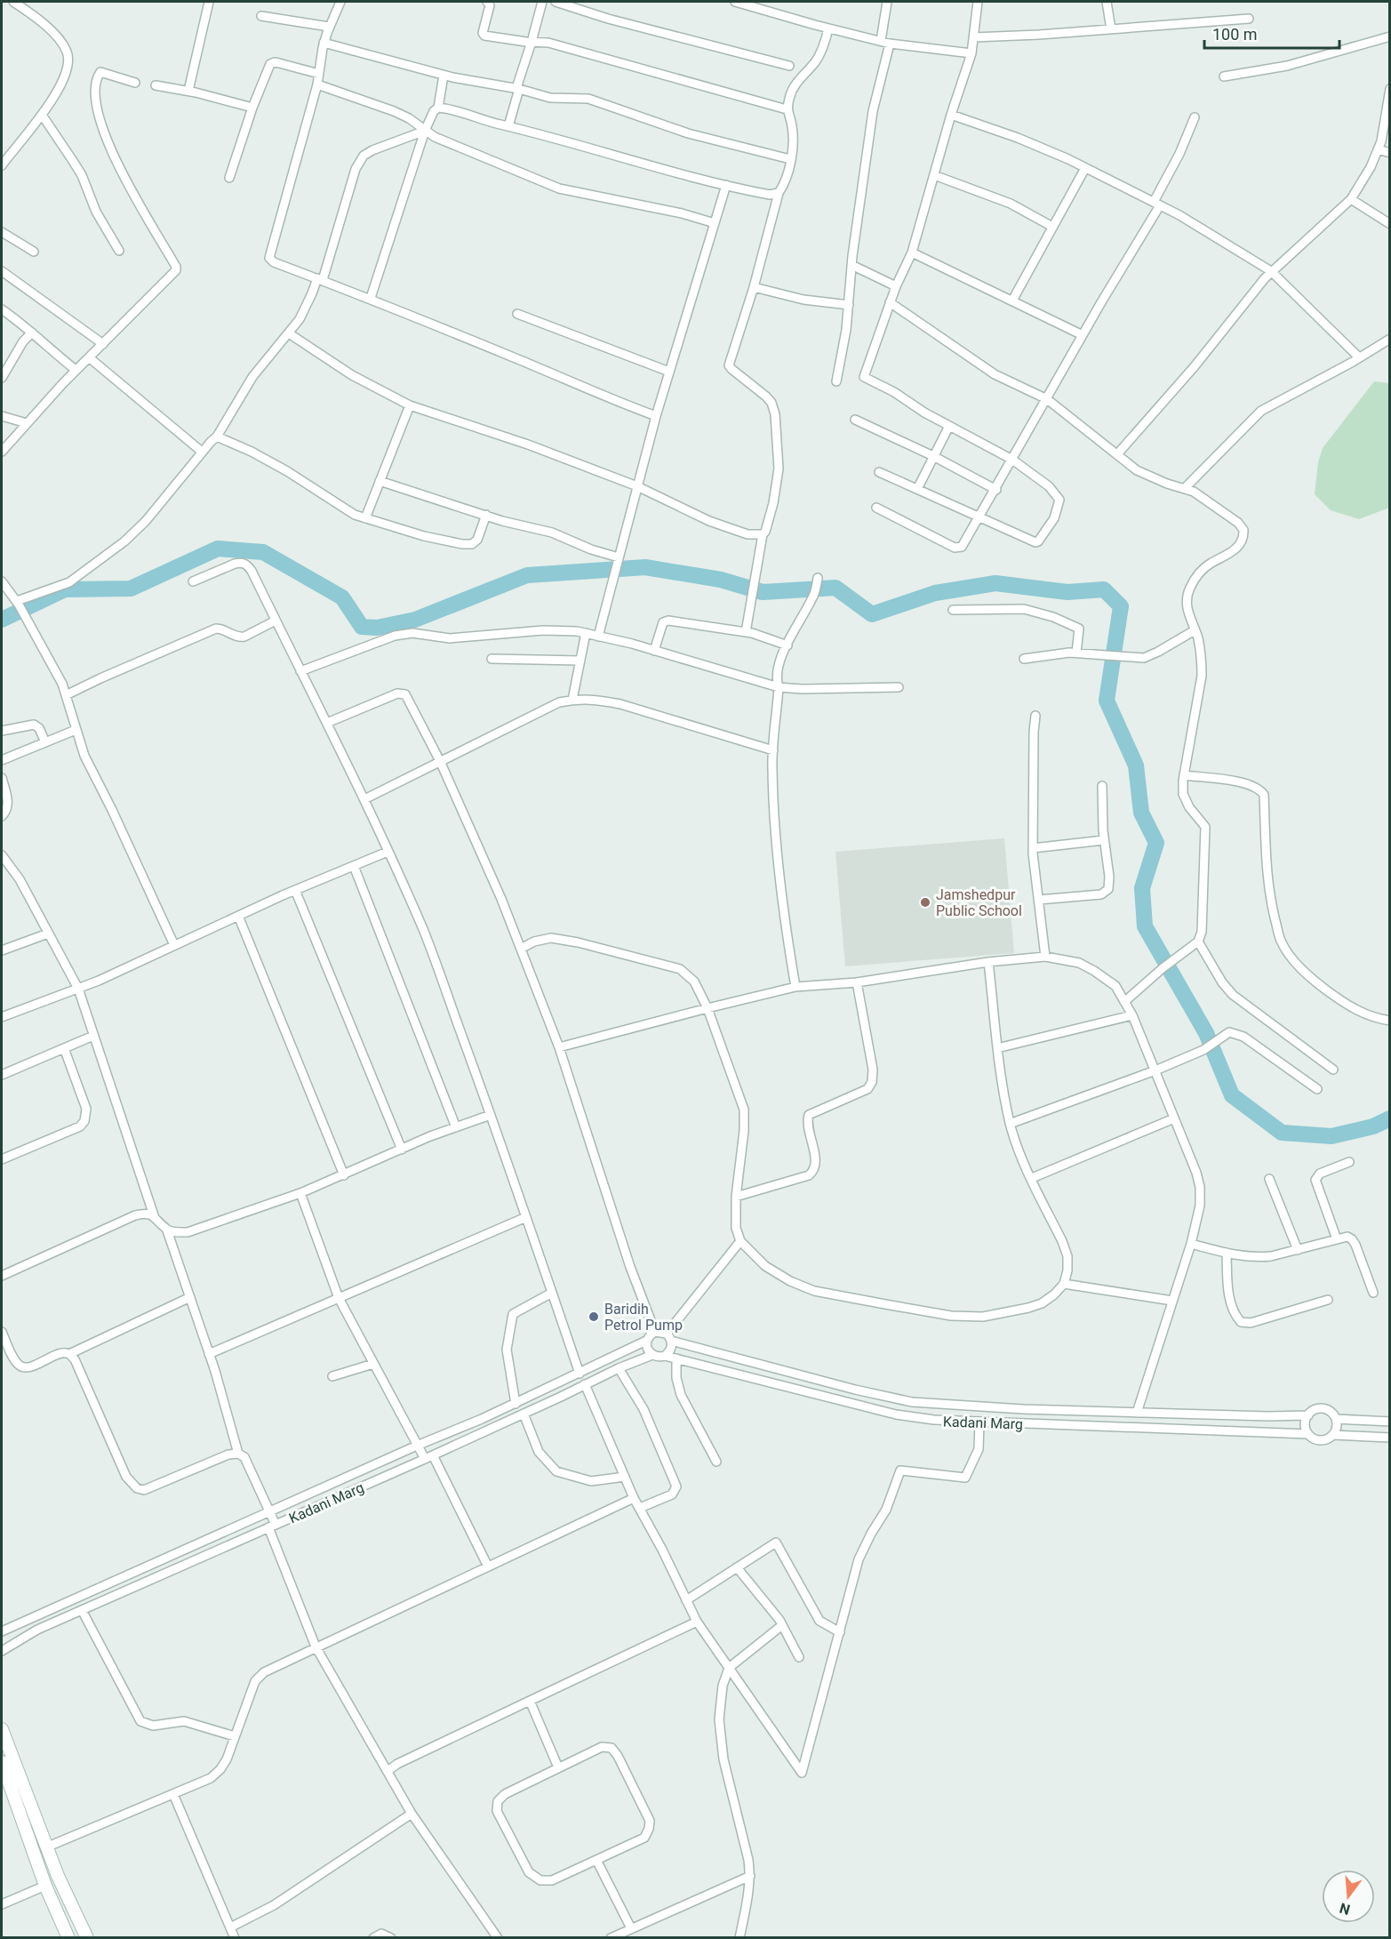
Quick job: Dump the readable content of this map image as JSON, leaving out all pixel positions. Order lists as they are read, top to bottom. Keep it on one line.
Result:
{"streets":{"street":["Kadani Marg"]},"places":["Jamshedpur Public School","Baridih Petrol Pump"],"scale_bar":"100 m","north":"bottom"}
